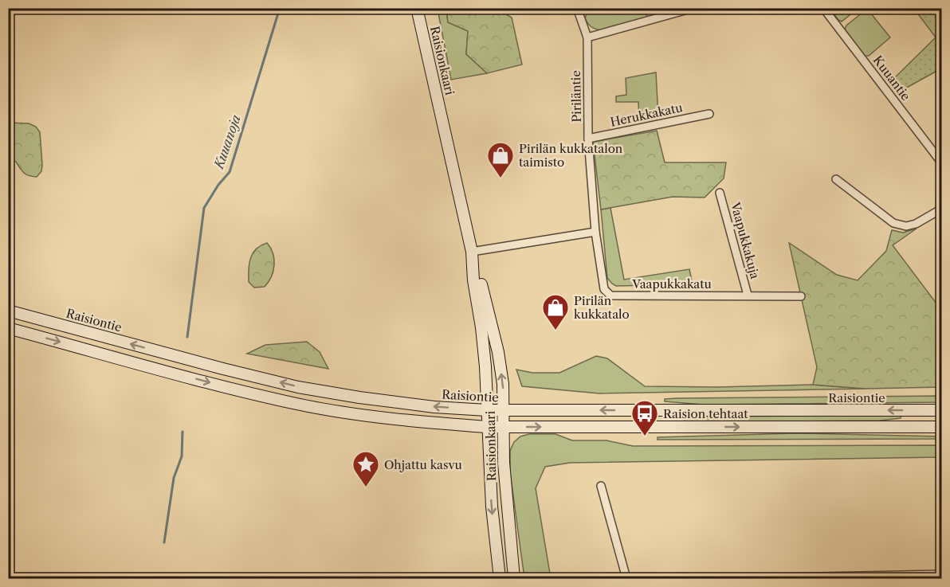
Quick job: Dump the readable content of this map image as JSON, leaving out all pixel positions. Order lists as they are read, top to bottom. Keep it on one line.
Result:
{"streets":{"main road":["Raisionkaari","Raisiontie"],"street":["Kuuantie","Piriläntie","Herukkakatu","Vaapukkakuja","Vaapukkakatu"]},"crossings":[["Raisionkaari","Raisiontie"],["Piriläntie","Herukkakatu"],["Piriläntie","Vaapukkakatu"],["Vaapukkakuja","Vaapukkakatu"]],"water":["Kuuanoja"],"places":{"shop":["Pirilän kukkatalon taimisto","Pirilän kukkatalo"],"bus stop":["Raision tehtaat"],"place":["Ohjattu kasvu"]}}
